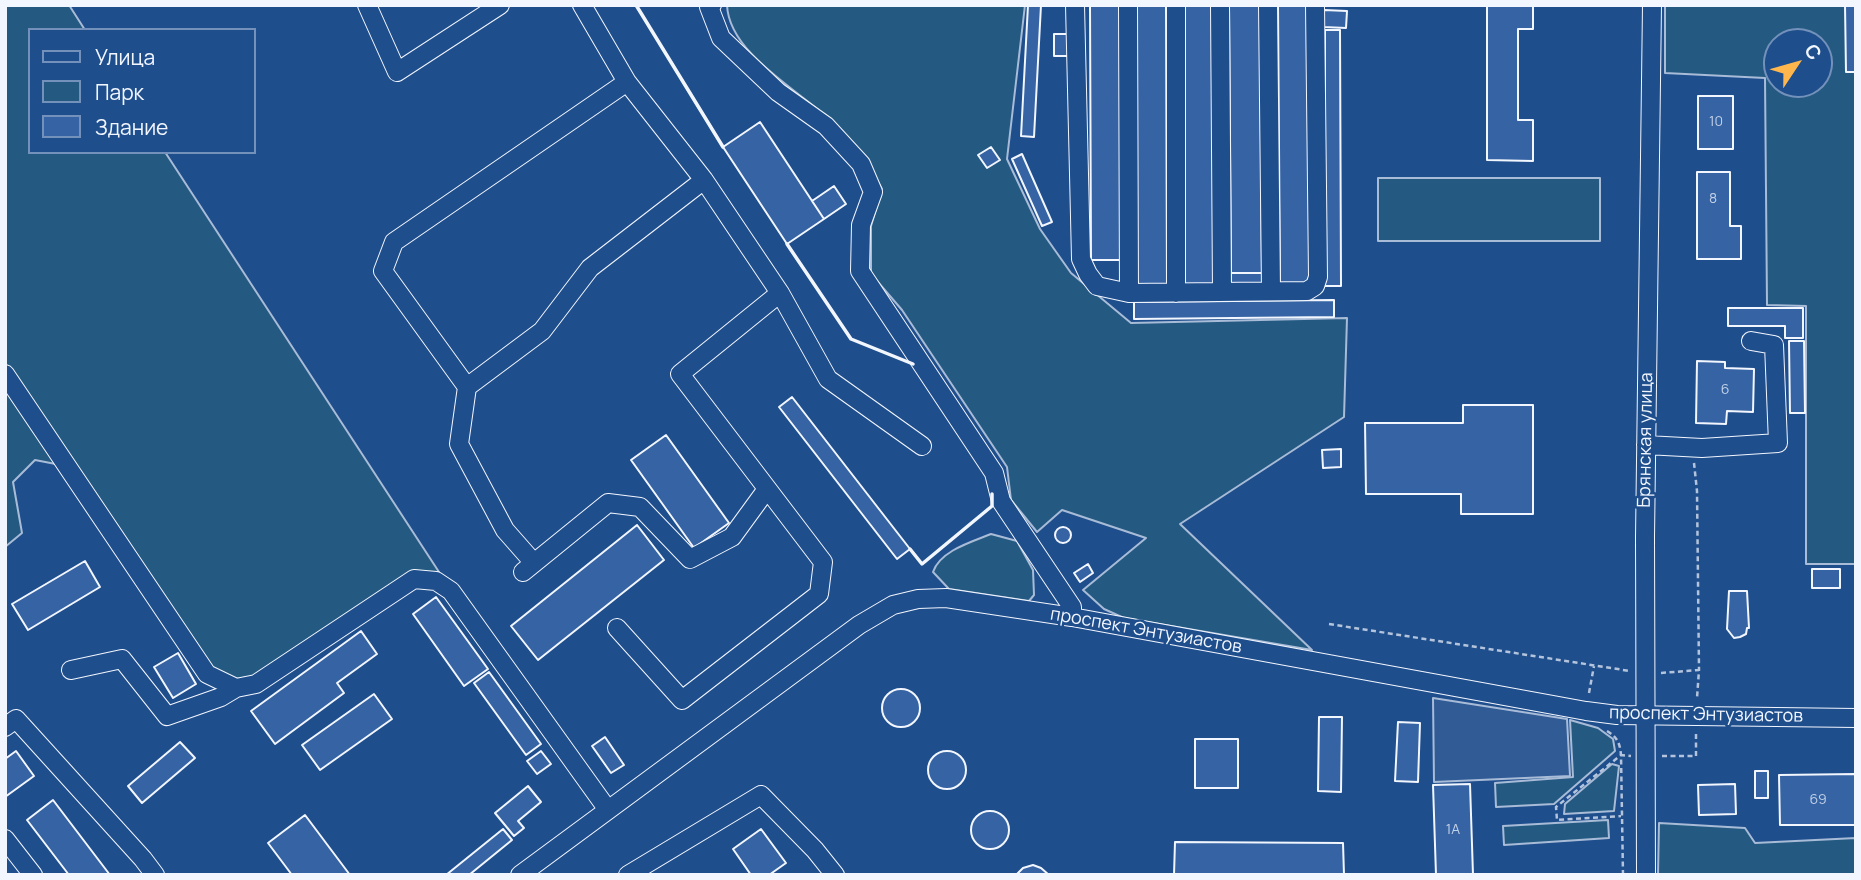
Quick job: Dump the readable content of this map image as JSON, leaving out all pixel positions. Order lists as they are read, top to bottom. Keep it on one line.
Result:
{"streets":{"street":["Брянская улица","проспект Энтузиастов"]},"crossings":[["Брянская улица","проспект Энтузиастов"]],"house_numbers":["10","8","6","69","1А"],"legend":["Улица","Парк","Здание"],"north":"top right"}
